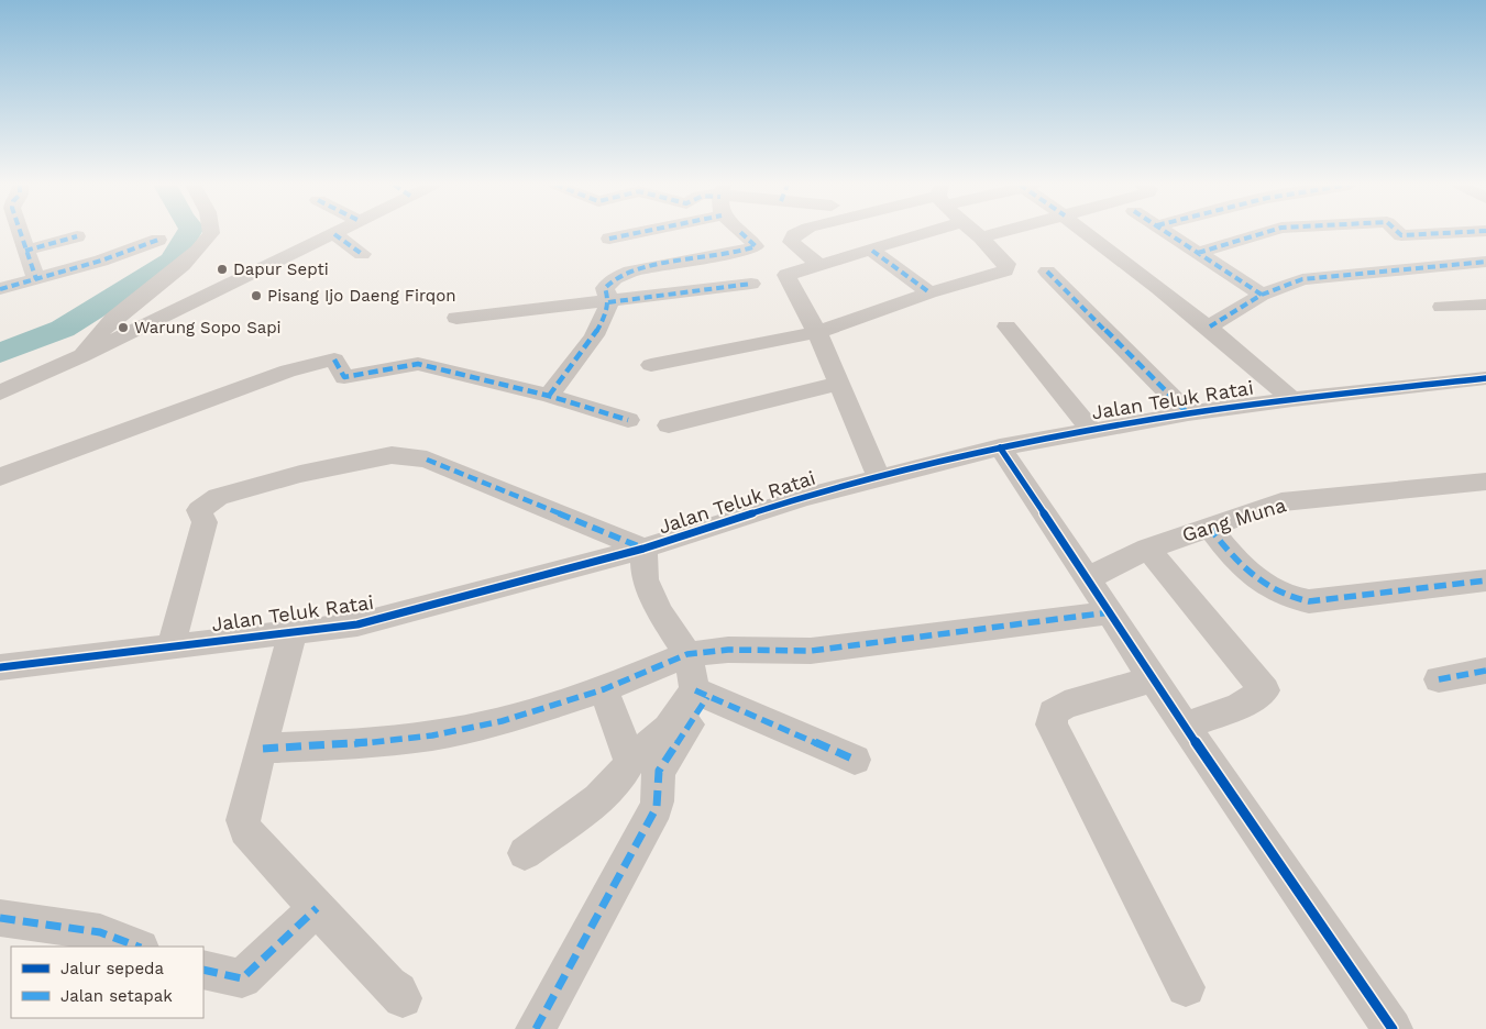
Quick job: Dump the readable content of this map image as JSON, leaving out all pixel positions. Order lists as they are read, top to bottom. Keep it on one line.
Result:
{"streets":{"street":["Jalan Teluk Ratai","Gang Muna"]},"places":["Dapur Septi","Pisang Ijo Daeng Firqon","Warung Sopo Sapi"],"legend":["Jalur sepeda","Jalan setapak"]}
